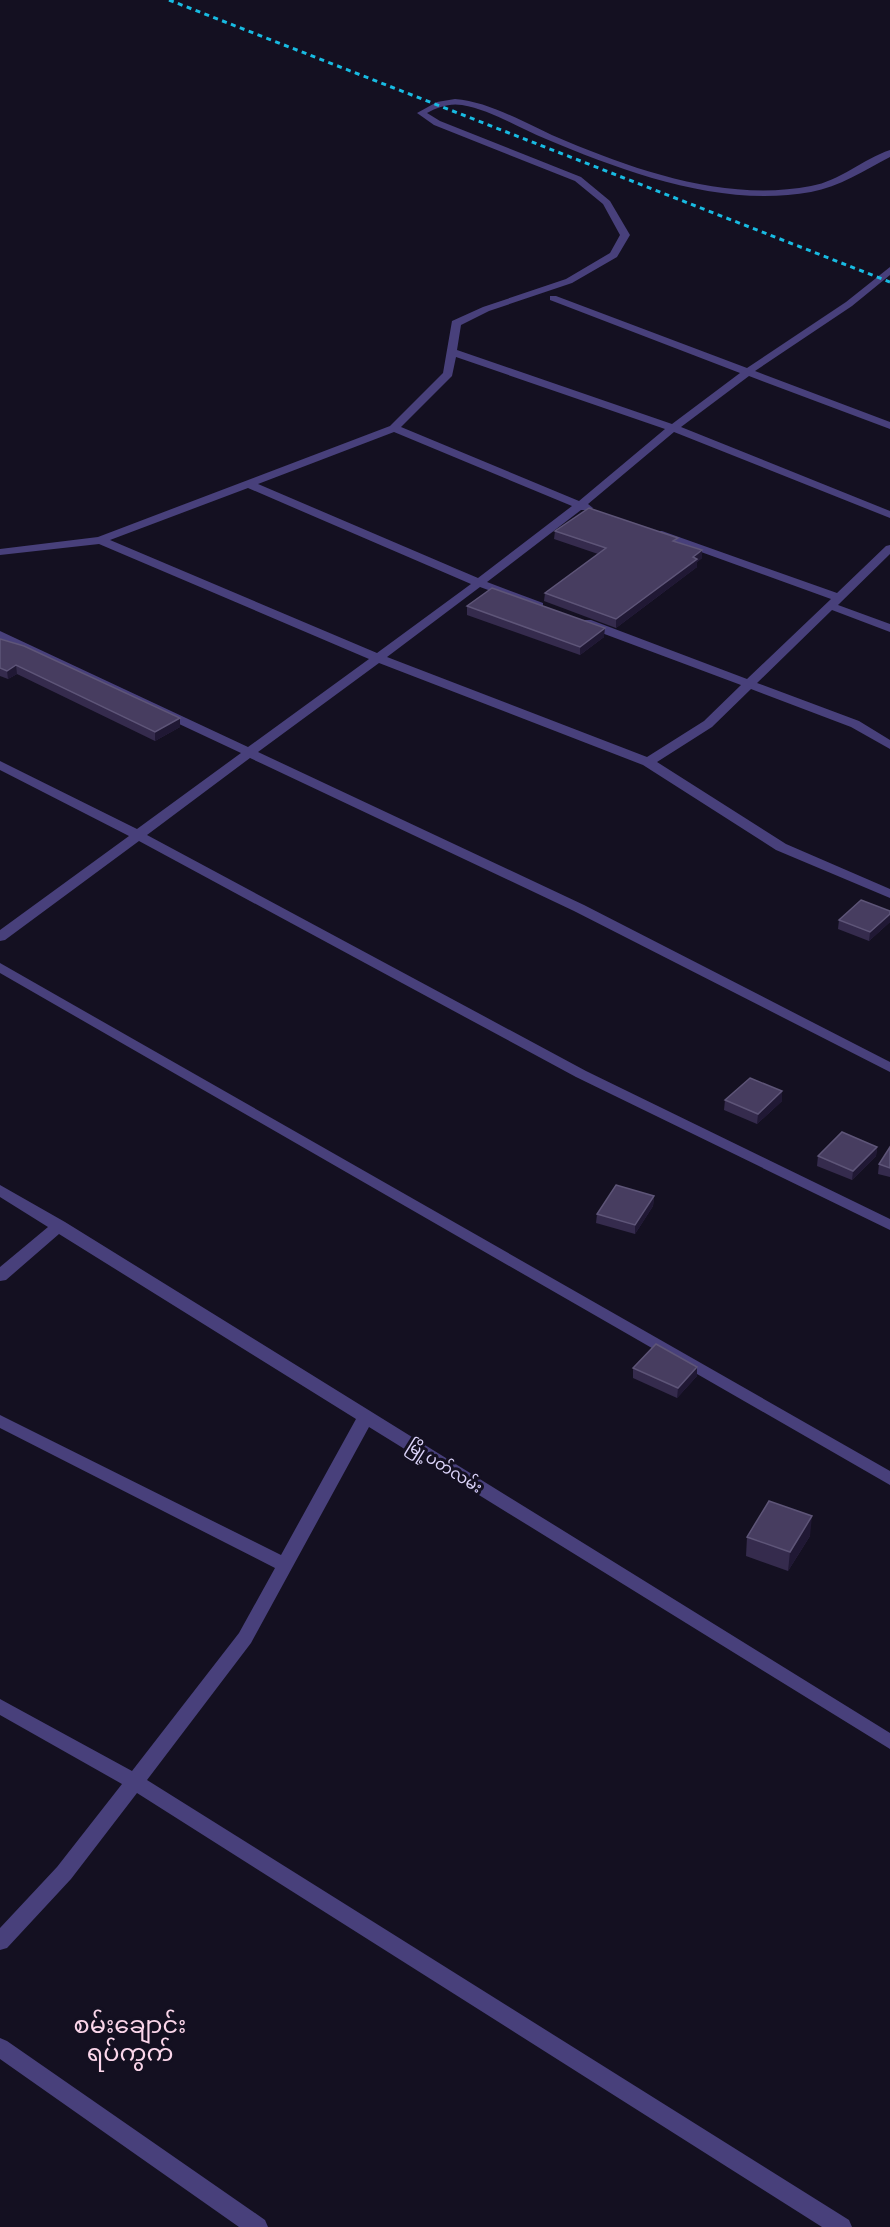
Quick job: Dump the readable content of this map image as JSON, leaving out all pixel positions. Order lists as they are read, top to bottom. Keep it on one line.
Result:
{"streets":{"street":["မြို့ပတ်လမ်း"]},"districts":["စမ်းချောင်း ရပ်ကွက်"]}
